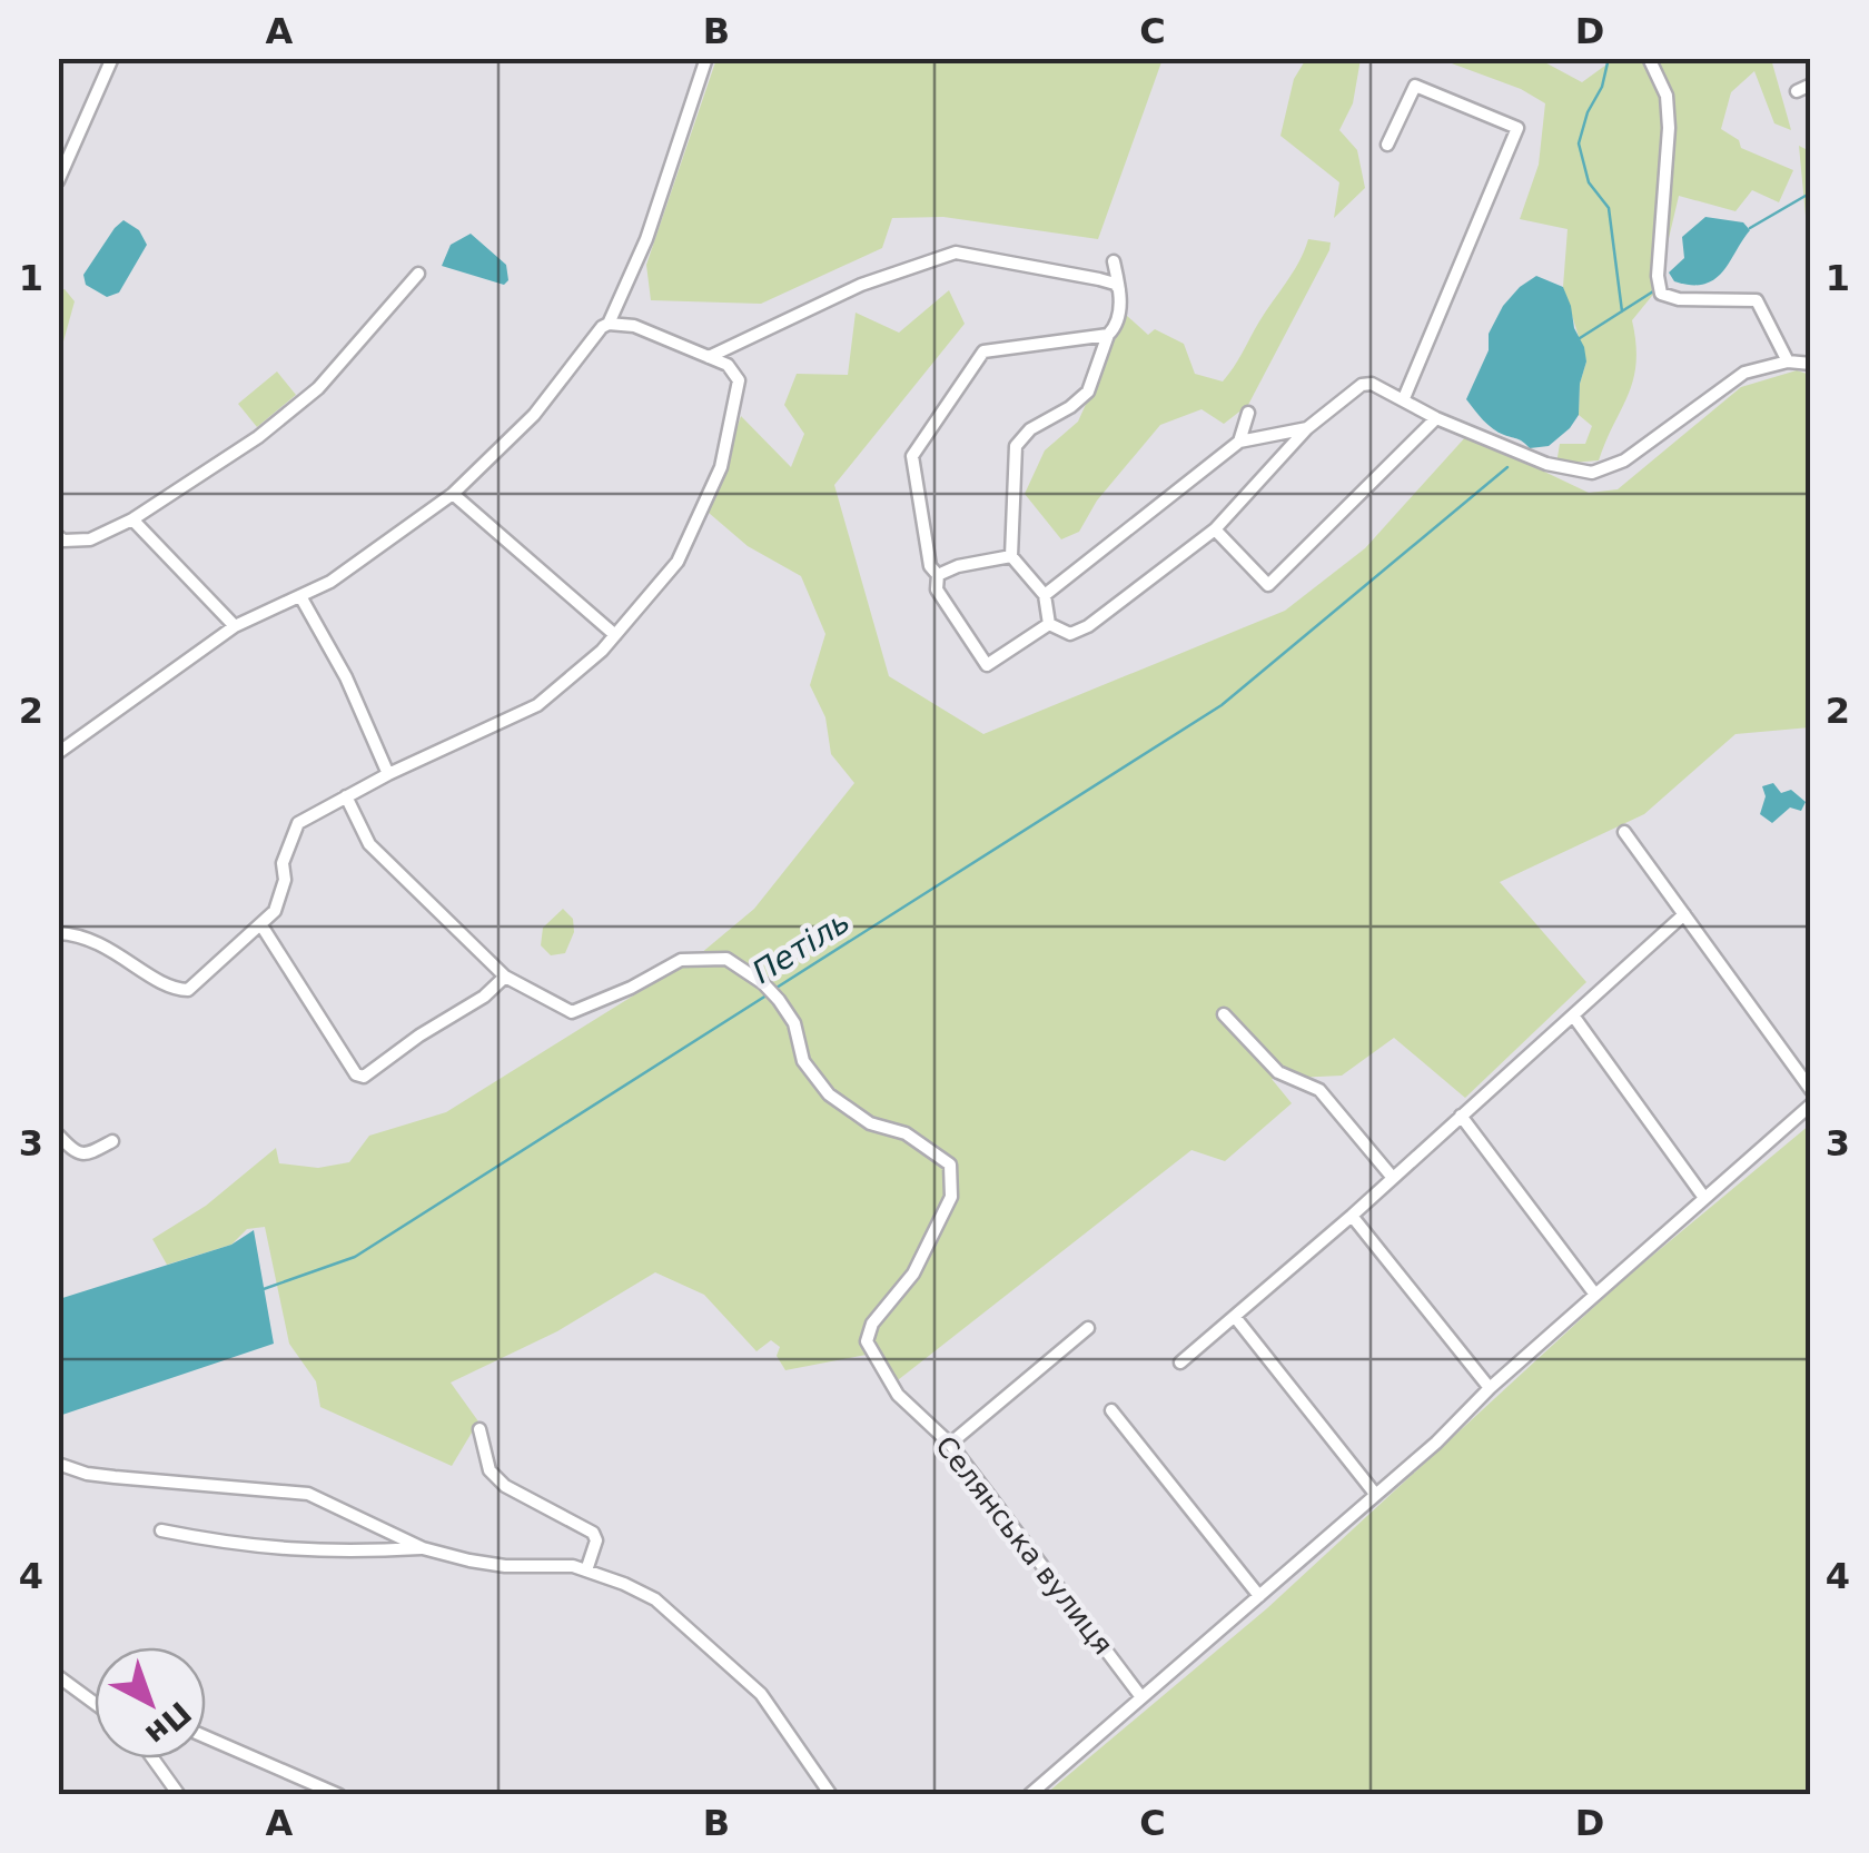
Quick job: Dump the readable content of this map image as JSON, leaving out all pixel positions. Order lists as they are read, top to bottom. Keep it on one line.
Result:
{"streets":{"street":["Селянська вулиця"]},"water":["Петіль"],"north":"bottom right","grid":{"columns":["A","B","C","D"],"rows":["1","2","3","4"]}}
